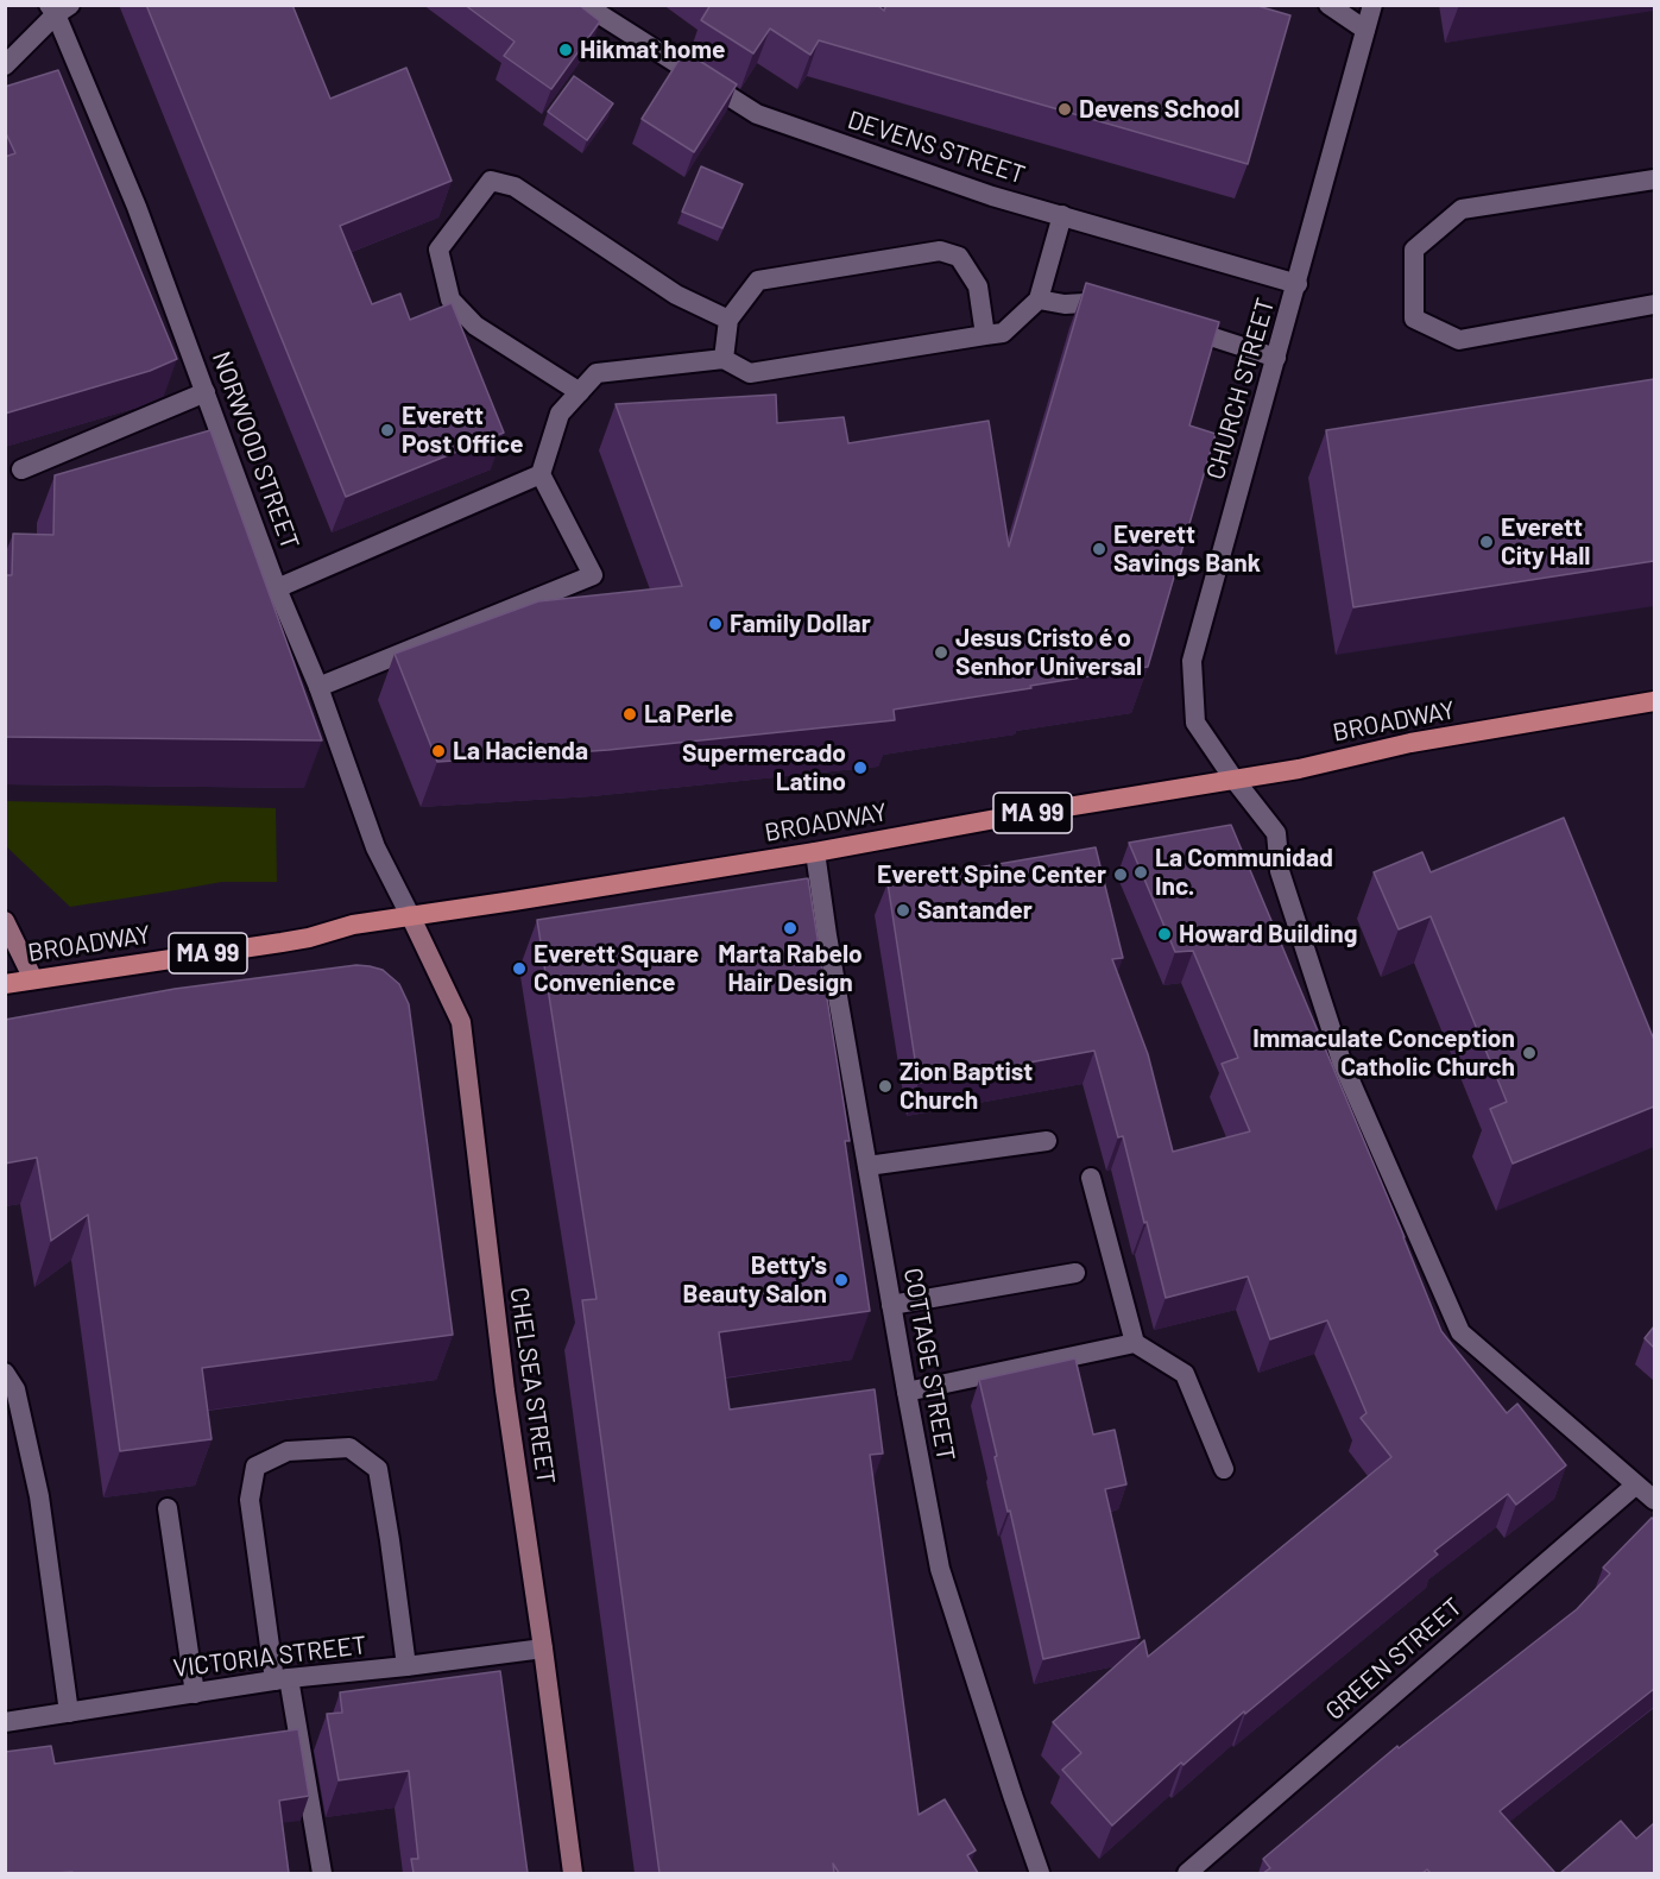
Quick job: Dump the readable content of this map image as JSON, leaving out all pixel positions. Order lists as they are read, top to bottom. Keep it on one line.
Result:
{"streets":{"main road":["BROADWAY","MA 99","CHELSEA STREET"],"street":["DEVENS STREET","CHURCH STREET","NORWOOD STREET","COTTAGE STREET","VICTORIA STREET","GREEN STREET"]},"crossings":[["DEVENS STREET","CHURCH STREET"],["CHURCH STREET","BROADWAY"],["CHURCH STREET","GREEN STREET"],["NORWOOD STREET","BROADWAY"],["NORWOOD STREET","CHELSEA STREET"],["BROADWAY","COTTAGE STREET"],["BROADWAY","CHELSEA STREET"],["CHELSEA STREET","VICTORIA STREET"]],"places":["Hikmat home","Devens School","Everett Post Office","Everett City Hall","Everett Savings Bank","Family Dollar","Jesus Cristo é o Senhor Universal","La Perle","La Hacienda","Supermercado Latino","La Communidad Inc.","Everett Spine Center","Santander","Marta Rabelo Hair Design","Howard Building","Everett Square Convenience","Immaculate Conception Catholic Church","Zion Baptist Church","Betty's Beauty Salon"]}
